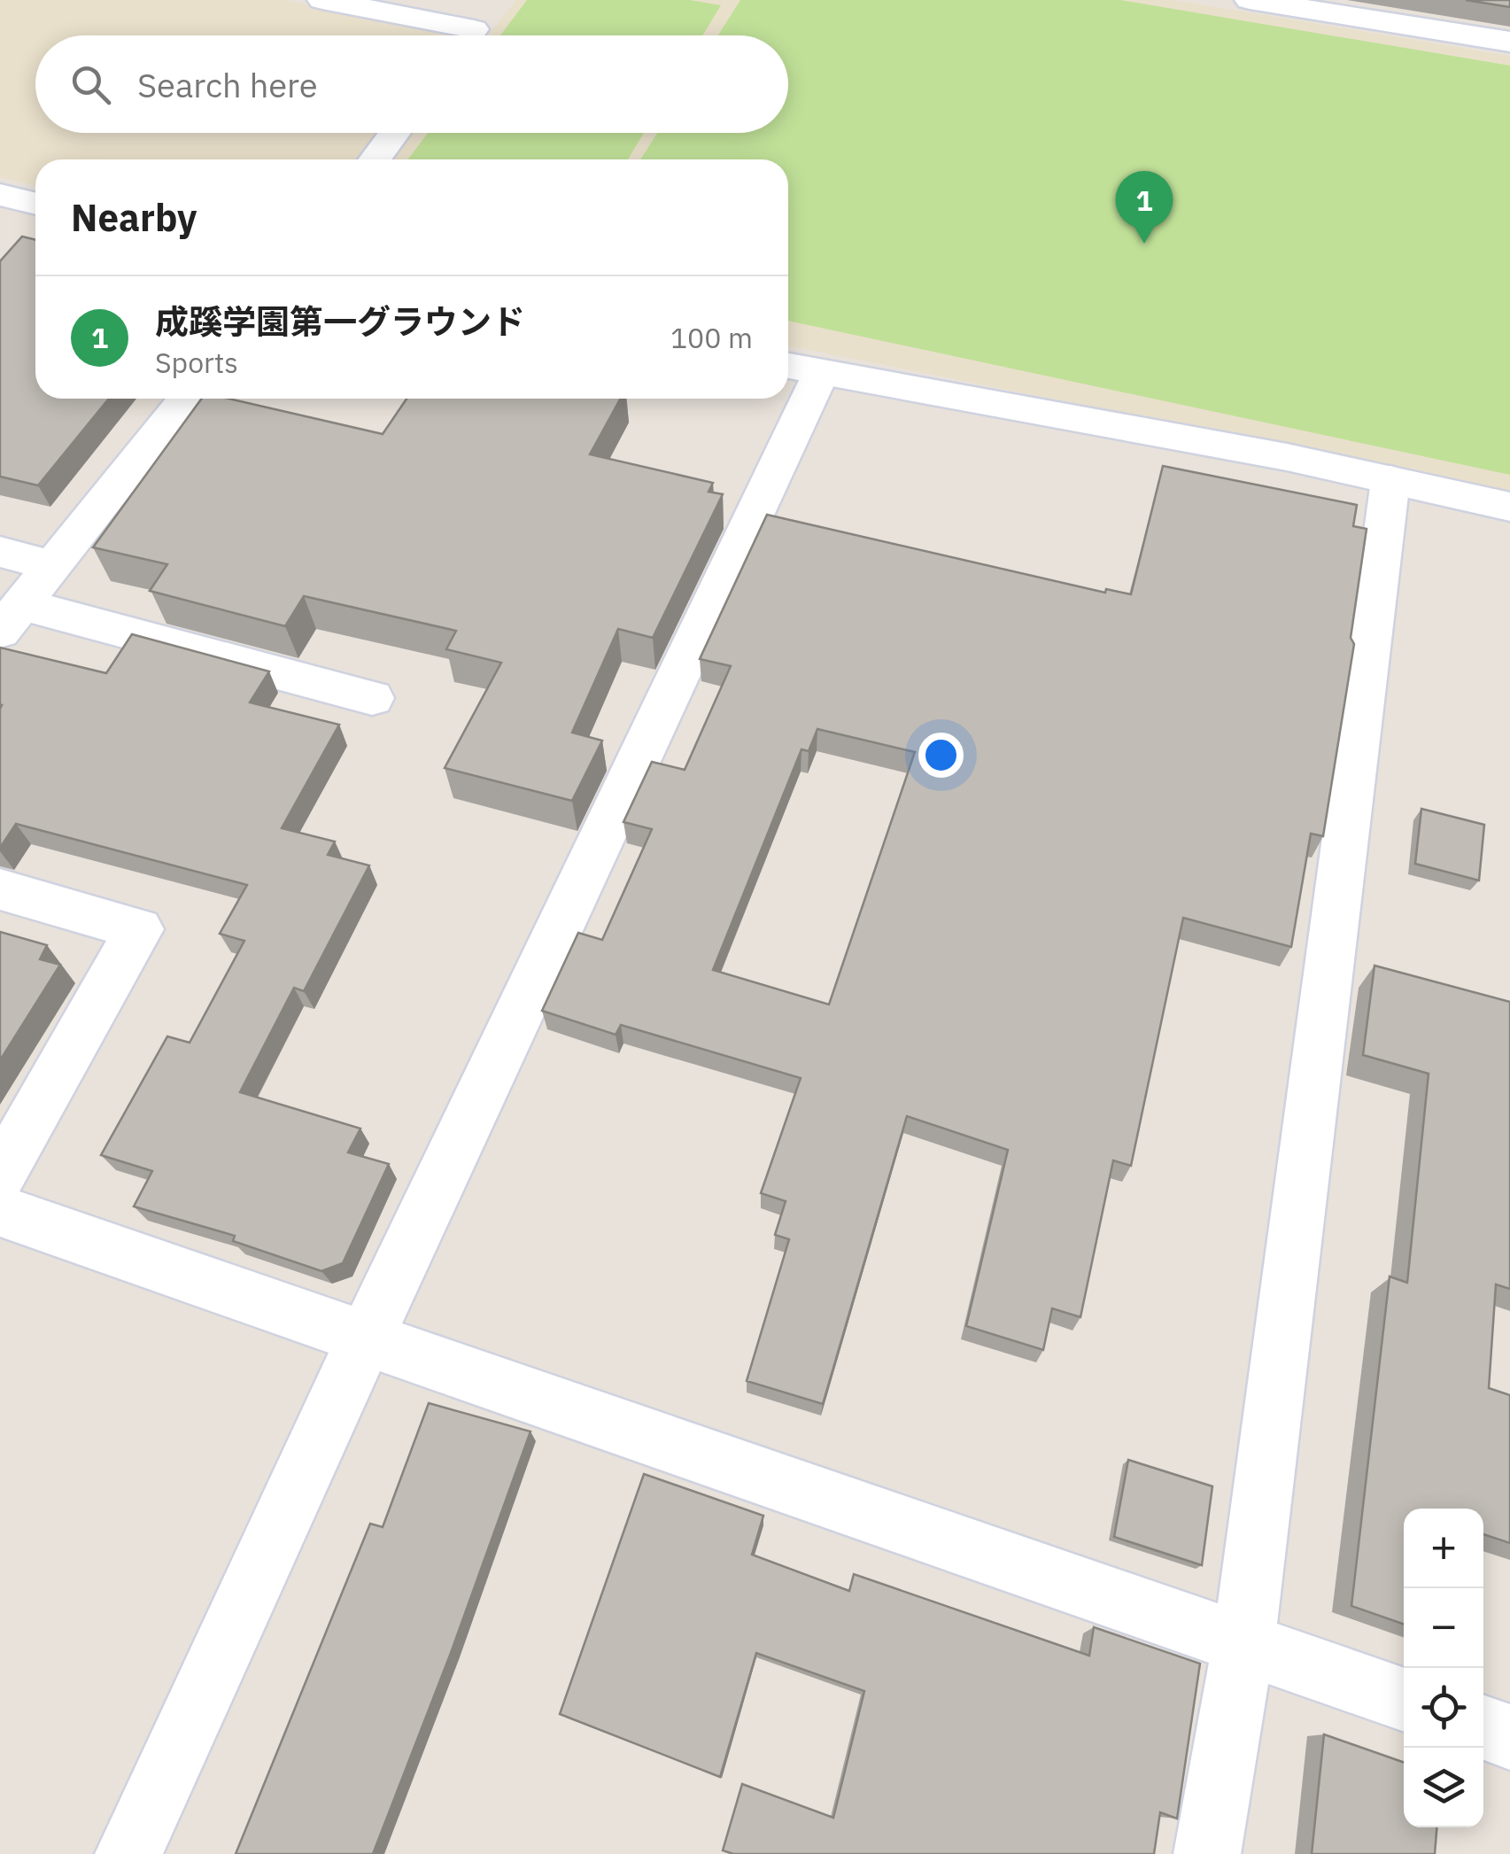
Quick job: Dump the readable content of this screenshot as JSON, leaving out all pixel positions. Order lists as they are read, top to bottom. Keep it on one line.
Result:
{"page":{"search":"Search here","heading":"Nearby","pins":"1","list":[{"mark":"1","name":"成蹊学園第一グラウンド","note":"Sports","value":"100 m"}],"map_buttons":["+","−"]}}
